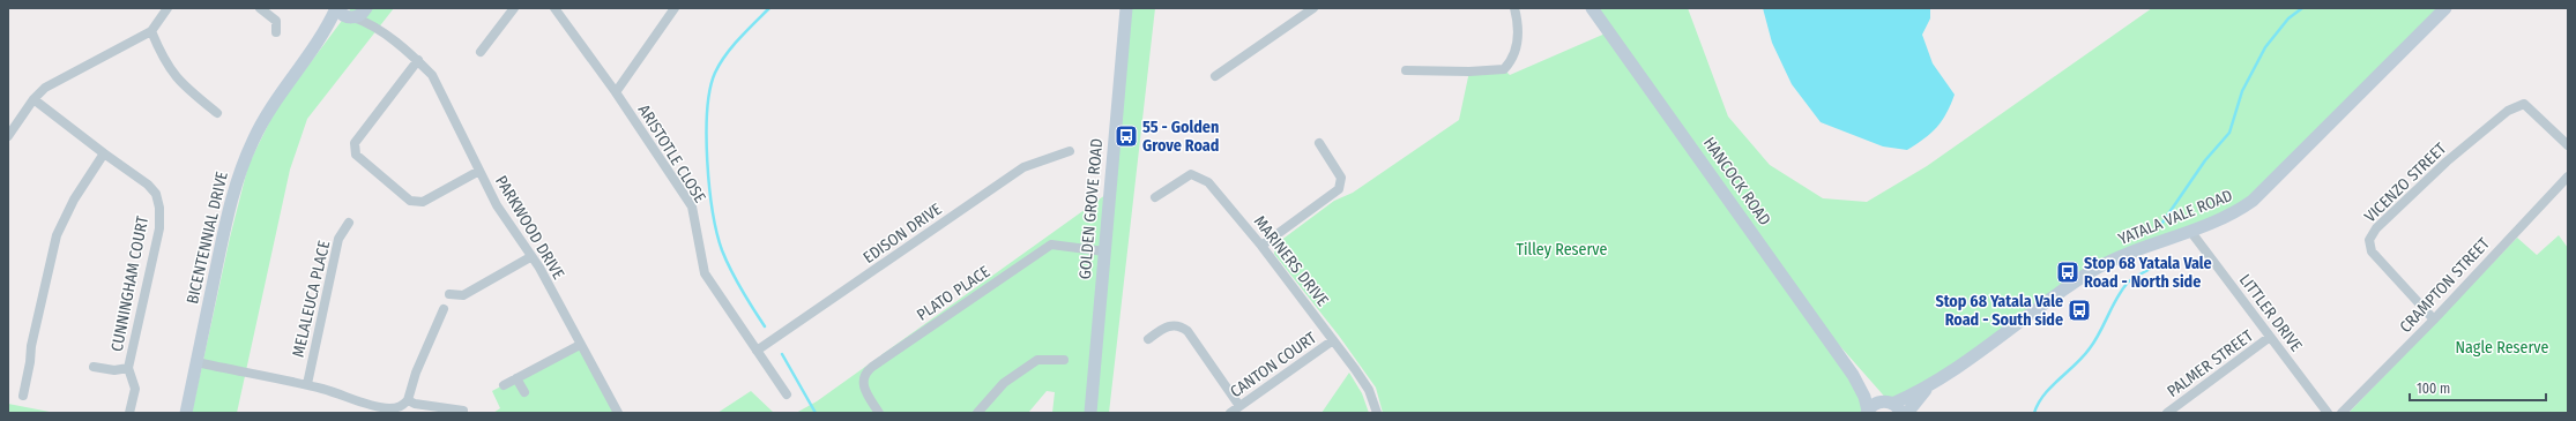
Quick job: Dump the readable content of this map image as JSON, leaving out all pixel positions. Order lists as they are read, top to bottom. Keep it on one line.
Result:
{"streets":{"street":["ARISTOTLE CLOSE","HANCOCK ROAD","VICENZO STREET","GOLDEN GROVE ROAD","YATALA VALE ROAD","PARKWOOD DRIVE","EDISON DRIVE","BICENTENNIAL DRIVE","MARINERS DRIVE","CUNNINGHAM COURT","CRAMPTON STREET","PLATO PLACE","MELALEUCA PLACE","LITTLER DRIVE","PALMER STREET","CANTON COURT"]},"crossings":[["ARISTOTLE CLOSE","EDISON DRIVE"],["HANCOCK ROAD","YATALA VALE ROAD"],["VICENZO STREET","CRAMPTON STREET"],["GOLDEN GROVE ROAD","PLATO PLACE"],["YATALA VALE ROAD","LITTLER DRIVE"],["PARKWOOD DRIVE","BICENTENNIAL DRIVE"],["MARINERS DRIVE","CANTON COURT"],["LITTLER DRIVE","PALMER STREET"]],"parks":["Tilley Reserve","Nagle Reserve"],"places":{"bus stop":["55 - Golden Grove Road","Stop 68 Yatala Vale Road - North side","Stop 68 Yatala Vale Road - South side"]},"scale_bar":"100 m"}
